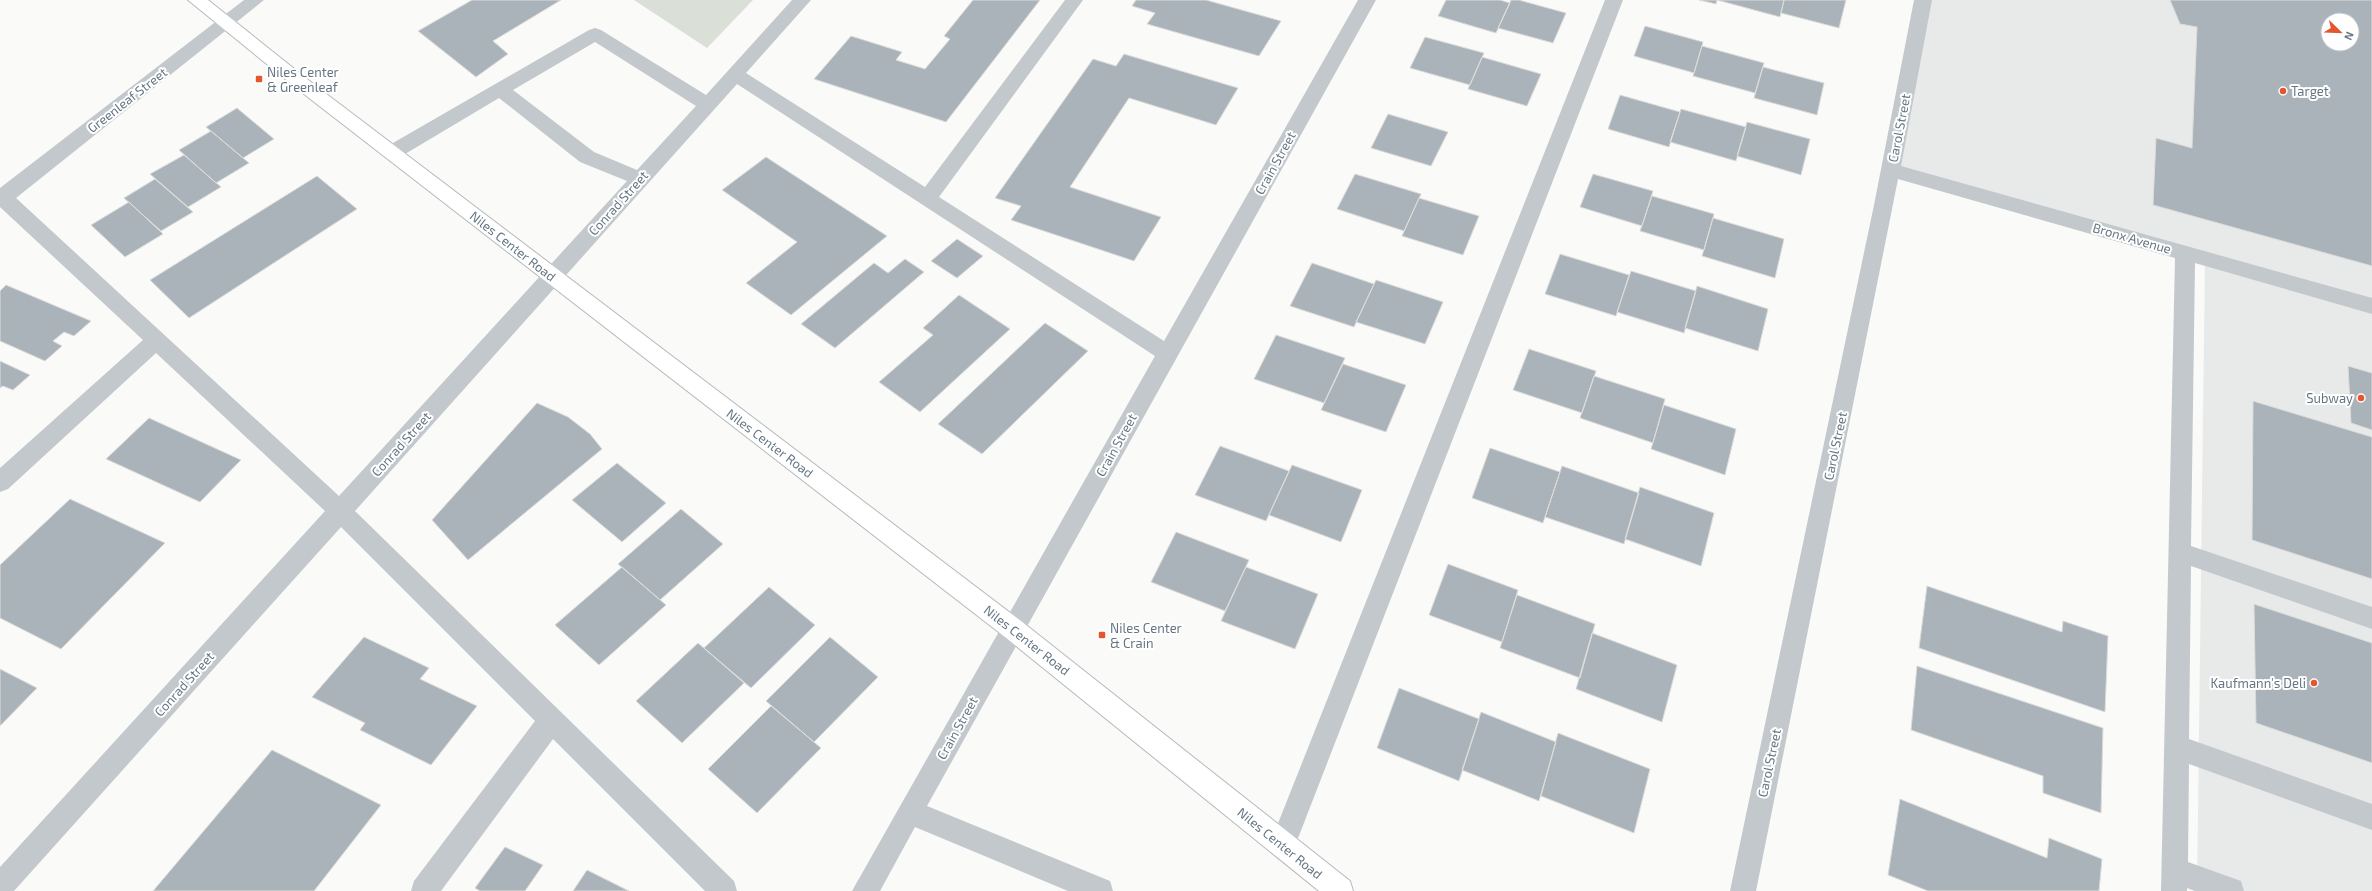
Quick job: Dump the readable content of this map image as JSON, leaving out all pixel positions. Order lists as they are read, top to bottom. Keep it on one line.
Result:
{"streets":{"main road":["Niles Center Road"],"street":["Greenleaf Street","Carol Street","Crain Street","Conrad Street","Bronx Avenue"]},"crossings":[["Greenleaf Street","Niles Center Road"],["Carol Street","Bronx Avenue"],["Crain Street","Niles Center Road"],["Conrad Street","Niles Center Road"]],"places":{"transit":["Niles Center & Greenleaf","Niles Center & Crain"],"other":["Target","Subway","Kaufmann's Deli"]},"north":"bottom right"}
